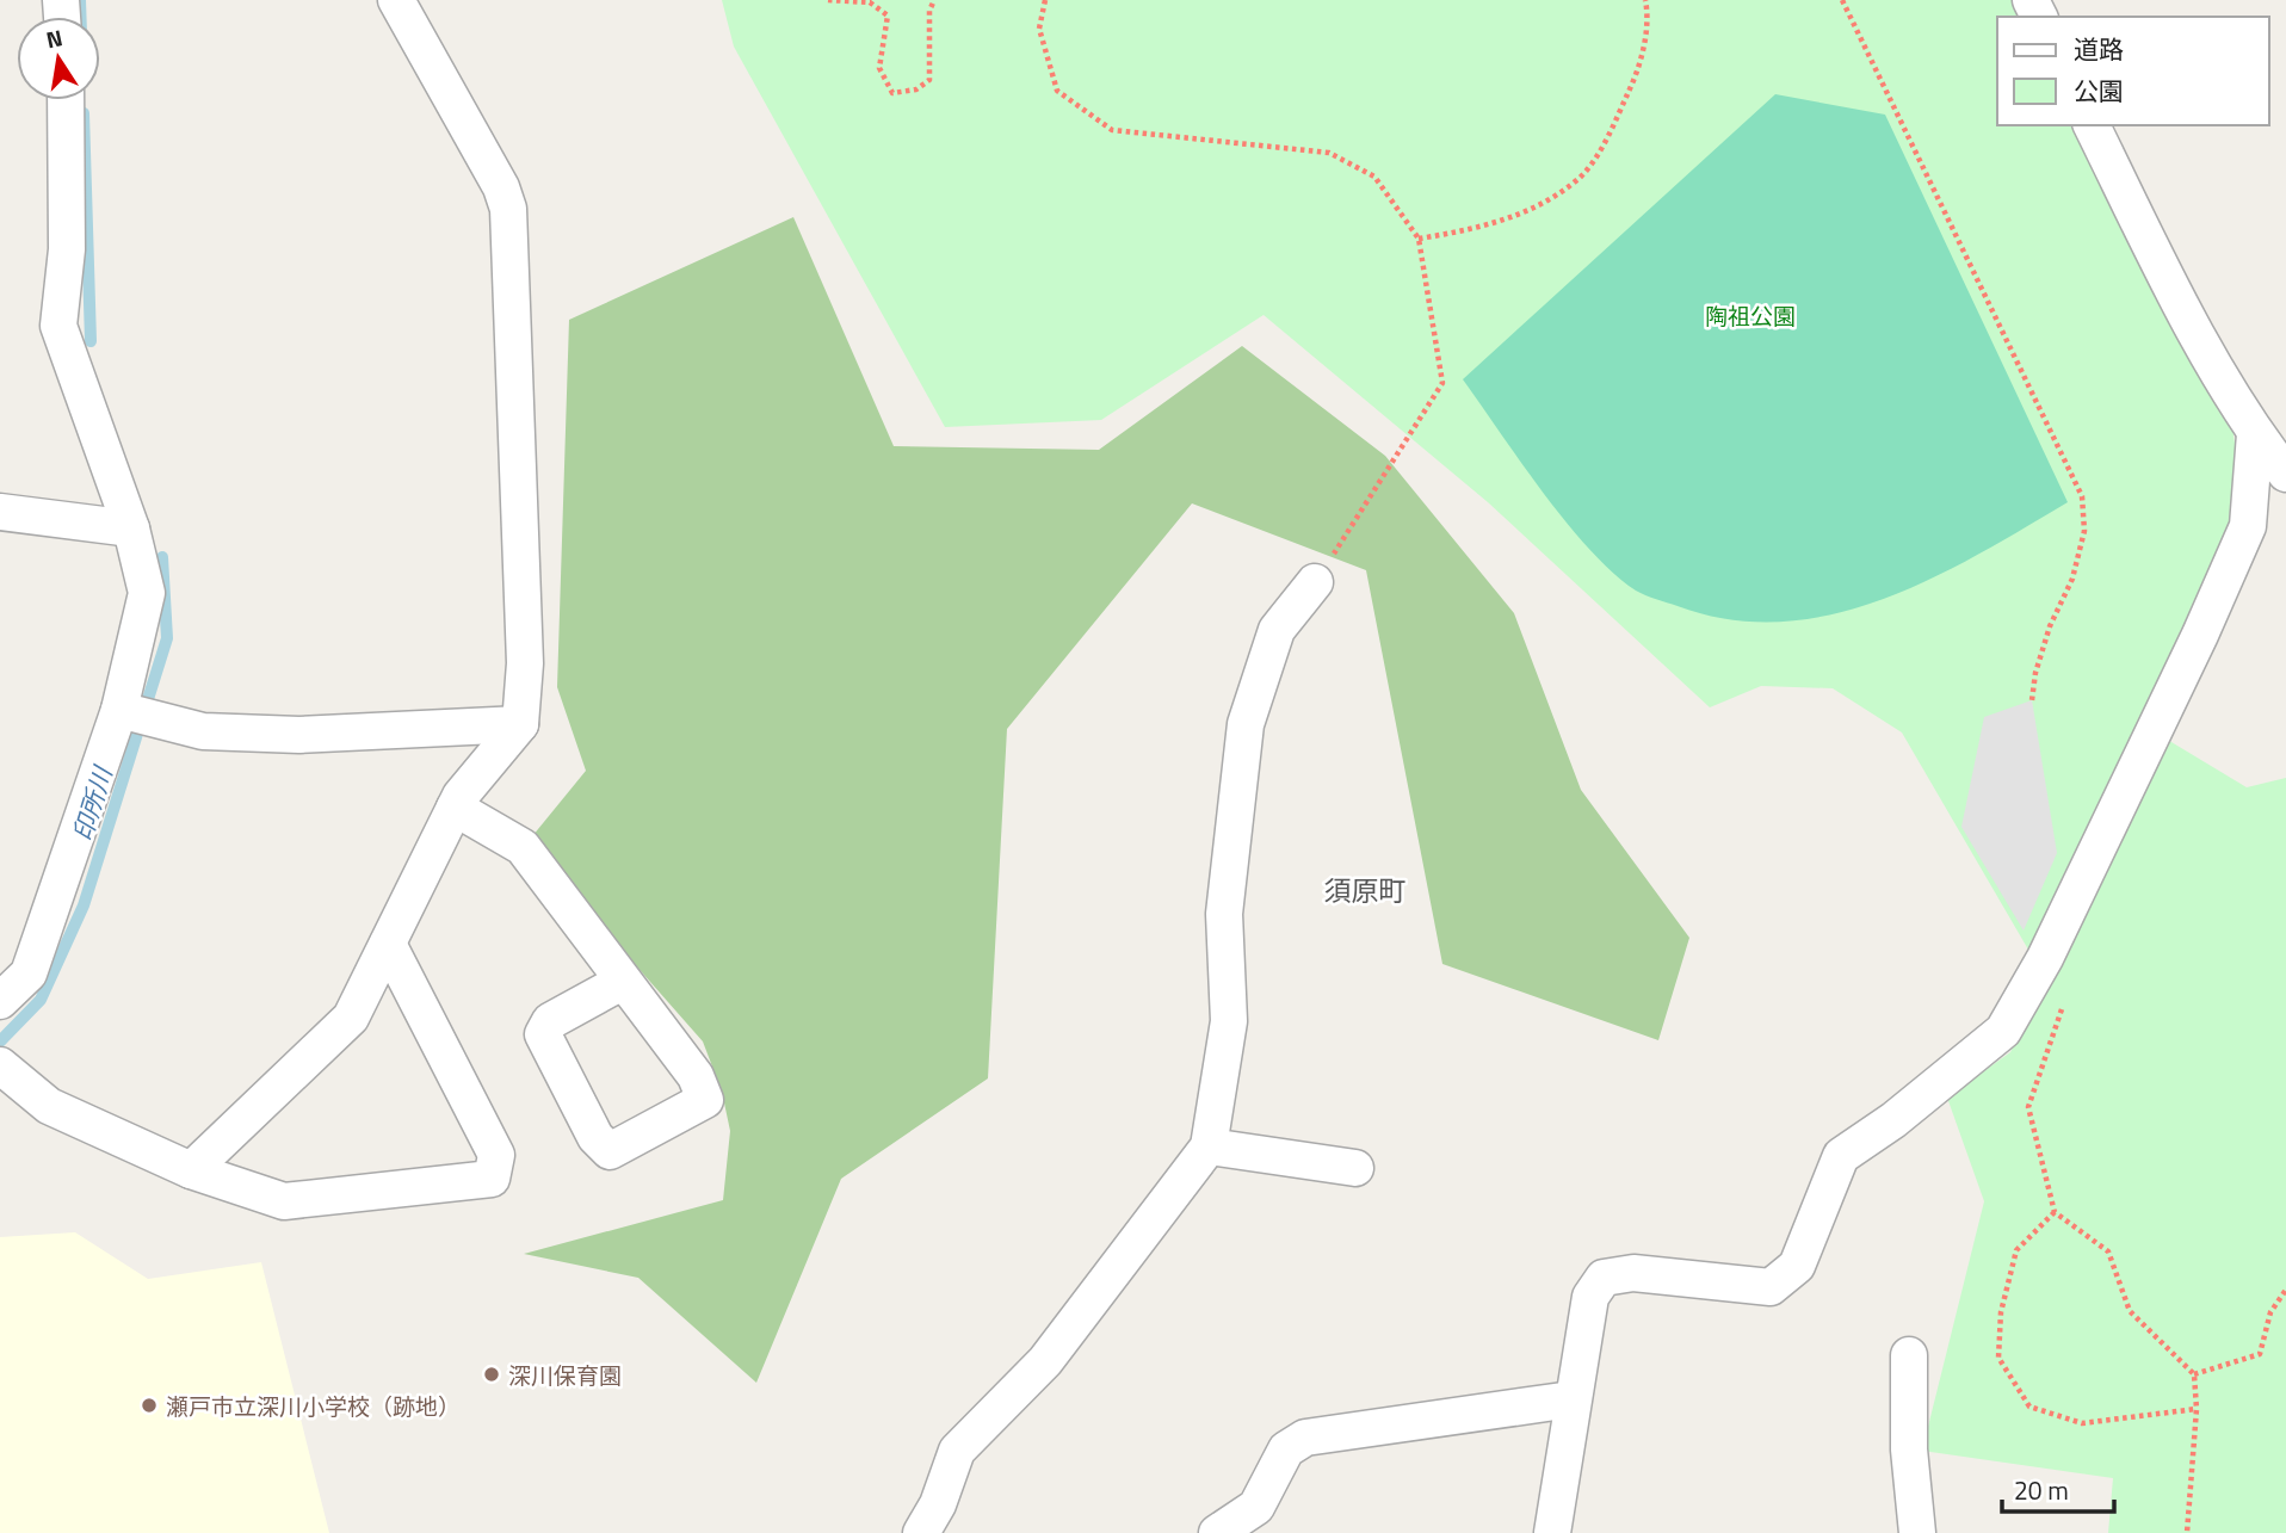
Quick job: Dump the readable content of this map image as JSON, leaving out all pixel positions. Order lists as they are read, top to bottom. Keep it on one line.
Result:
{"districts":["須原町"],"water":["印所川"],"parks":["陶祖公園"],"places":["深川保育園","瀬戸市立深川小学校（跡地）"],"legend":["道路","公園"],"scale_bar":"20 m","north":"top"}
